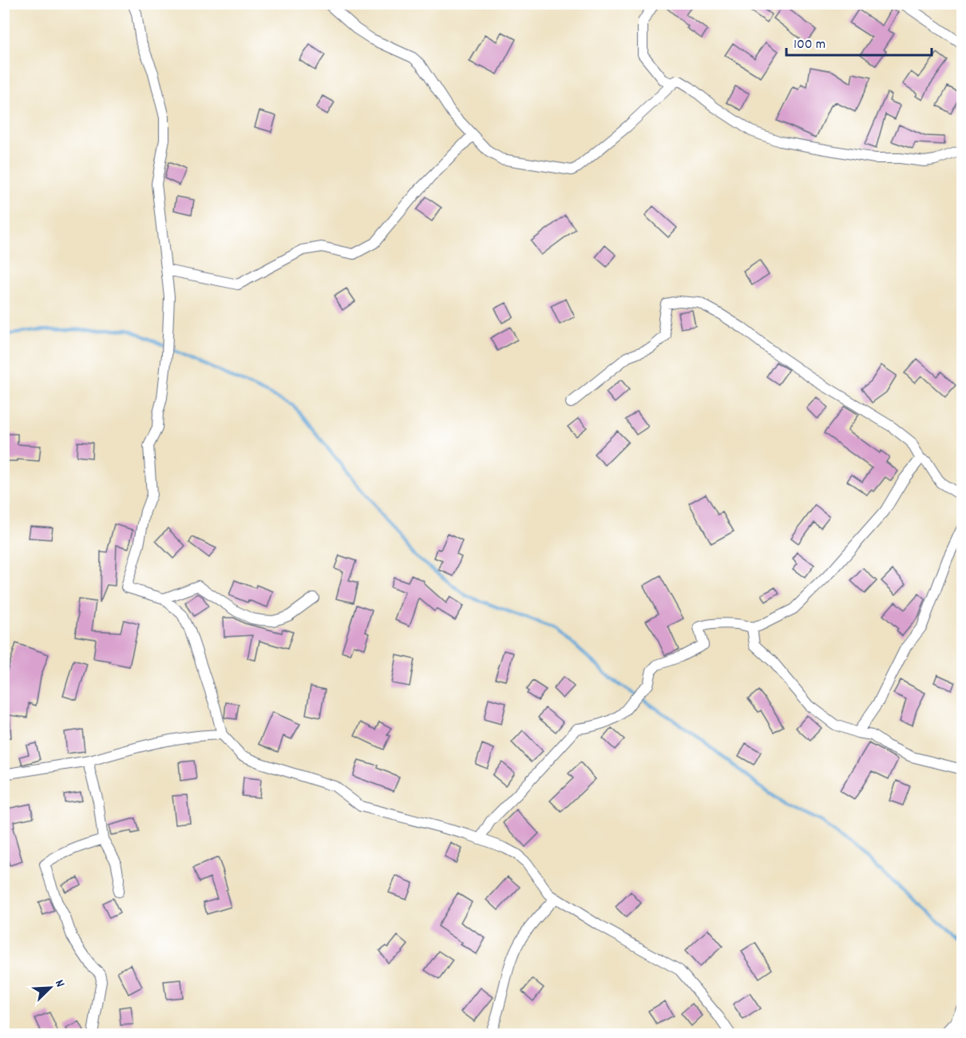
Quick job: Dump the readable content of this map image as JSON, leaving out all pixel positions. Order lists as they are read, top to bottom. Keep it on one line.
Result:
{"scale_bar":"100 m","north":"top right"}
